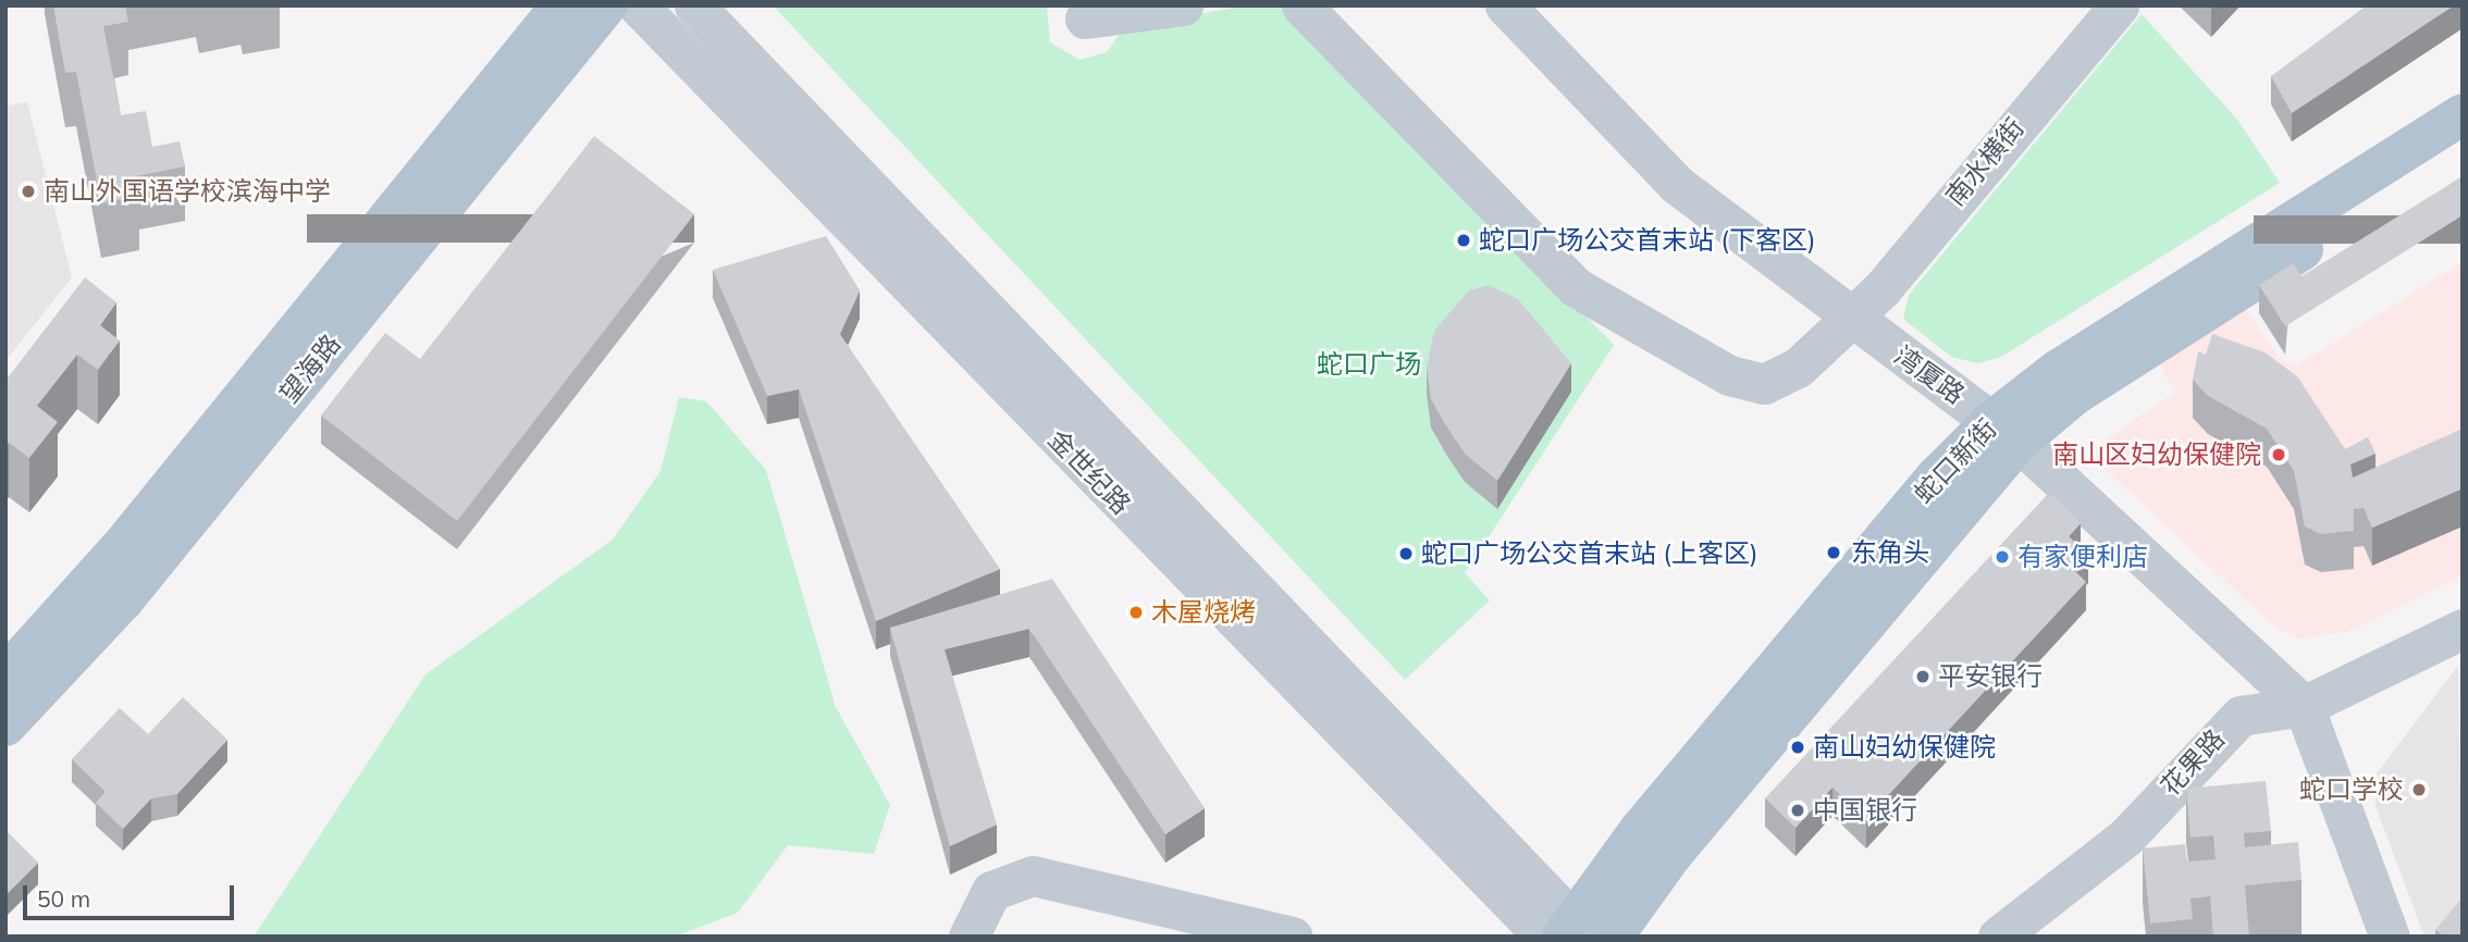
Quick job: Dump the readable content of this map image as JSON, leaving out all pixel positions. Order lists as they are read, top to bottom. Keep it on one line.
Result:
{"streets":{"main road":["望海路","蛇口新街"],"street":["南水横街","湾厦路","金世纪路","花果路"]},"crossings":[["南水横街","湾厦路"],["湾厦路","蛇口新街"],["湾厦路","花果路"],["蛇口新街","金世纪路"]],"parks":["蛇口广场"],"places":["南山外国语学校滨海中学","蛇口广场公交首末站 (下客区)","南山区妇幼保健院","东角头","蛇口广场公交首末站 (上客区)","有家便利店","木屋烧烤","平安银行","南山妇幼保健院","蛇口学校","中国银行"],"scale_bar":"50 m"}
